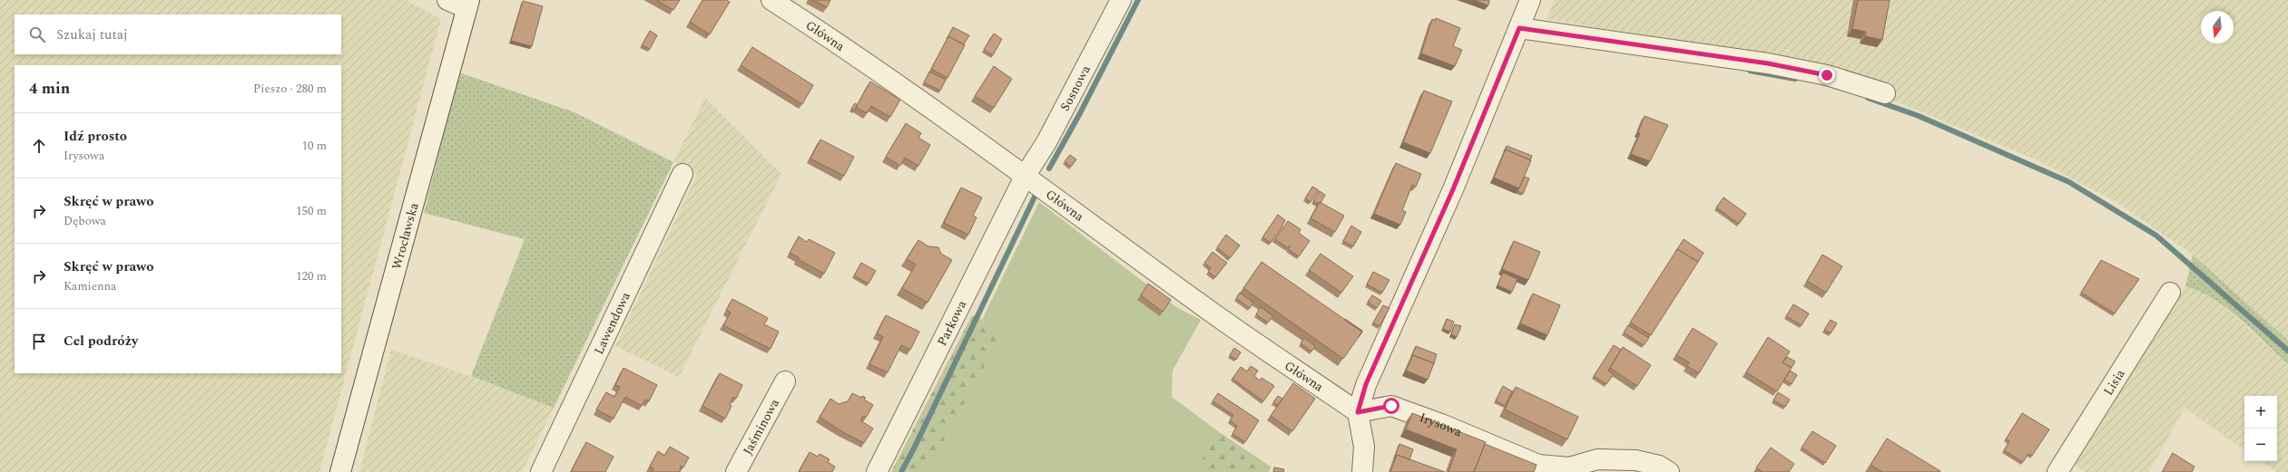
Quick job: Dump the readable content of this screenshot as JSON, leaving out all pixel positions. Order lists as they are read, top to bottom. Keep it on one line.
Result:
{"streets":{"street":["Główna","Sosnowa","Wrocławska","Lawendowa","Parkowa","Lisia","Irysowa","Jaśminowa"]},"crossings":[["Główna","Sosnowa"],["Główna","Parkowa"],["Główna","Irysowa"],["Sosnowa","Parkowa"]],"north":"bottom","page":{"search":"Szukaj tutaj","heading":["4 min","Pieszo · 280 m"],"list":[["Idź prosto","Irysowa","10 m"],["Skręć w prawo","Dębowa","150 m"],["Skręć w prawo","Kamienna","120 m"],"Cel podróży"],"map_buttons":["+","−"]}}
